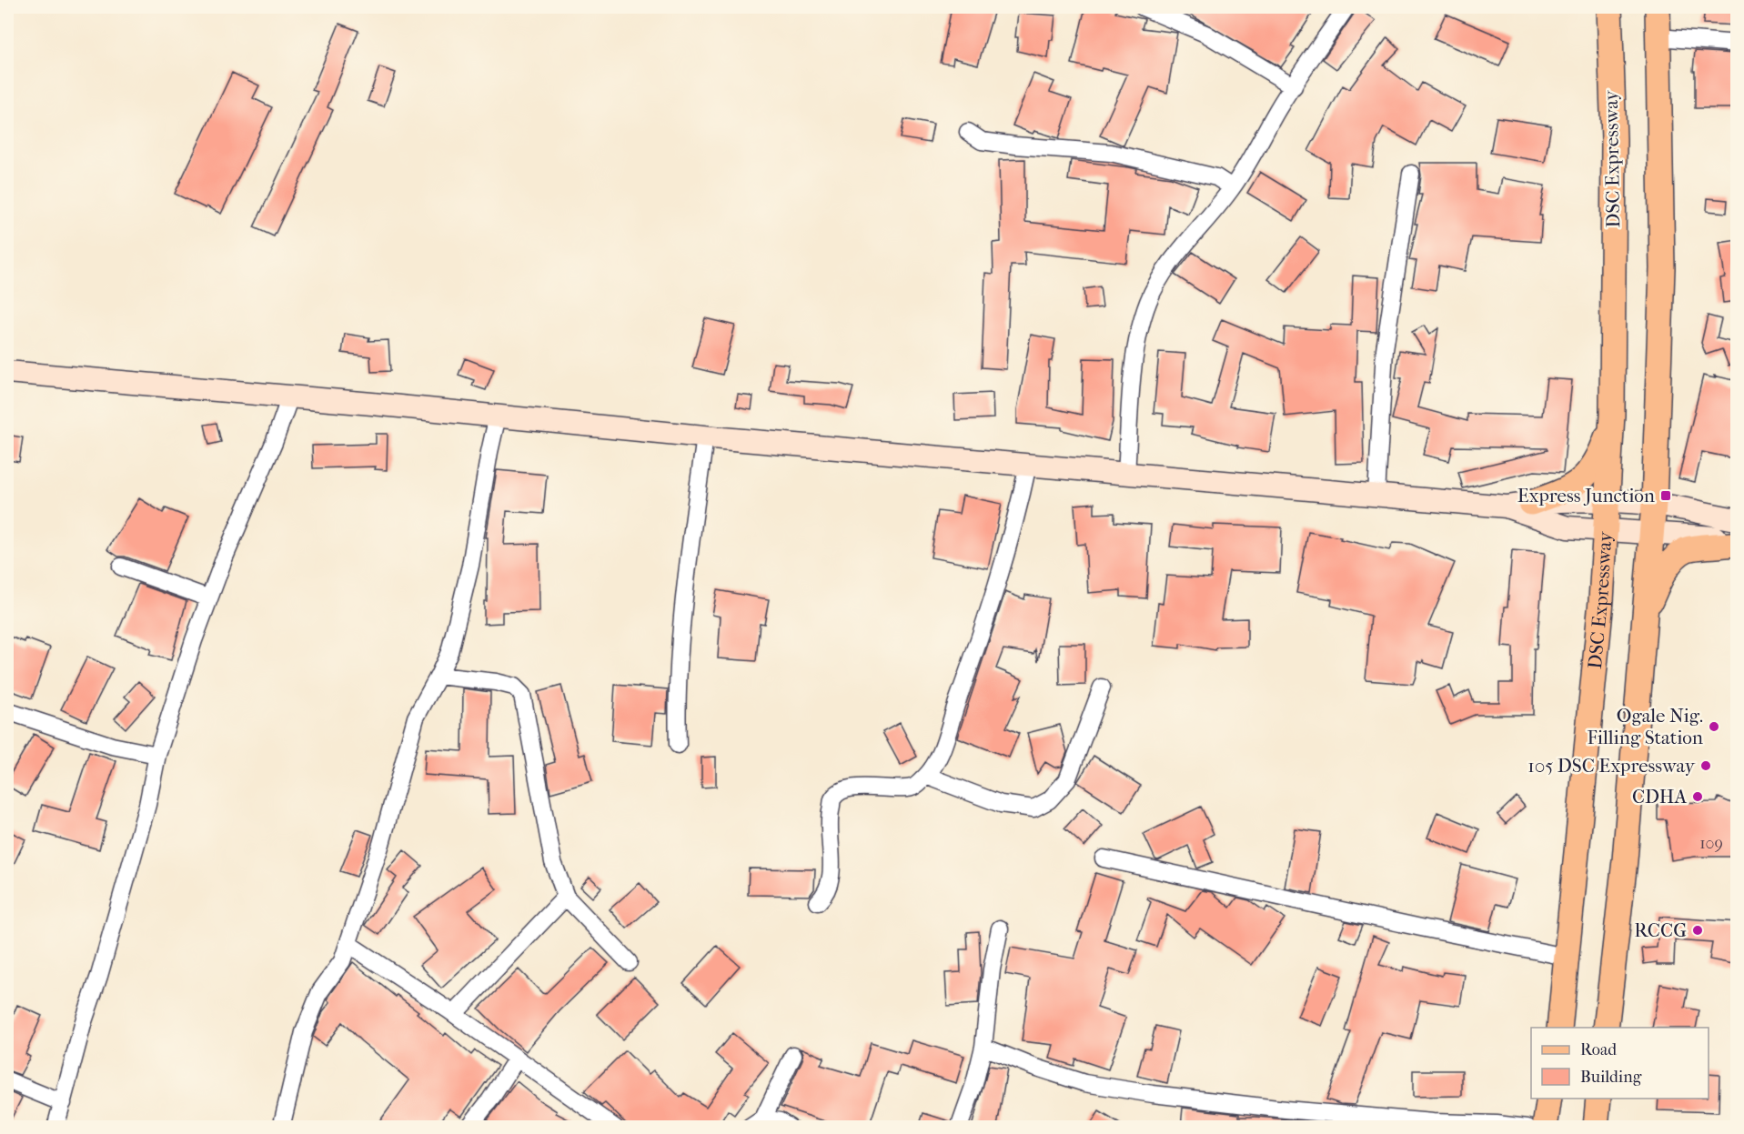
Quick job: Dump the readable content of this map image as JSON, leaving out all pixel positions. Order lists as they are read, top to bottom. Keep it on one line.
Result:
{"streets":{"main road":["DSC Expressway"]},"places":{"transit":["Express Junction"],"other":["Ogale Nig. Filling Station","105 DSC Expressway","CDHA","RCCG"]},"house_numbers":["109"],"legend":["Road","Building"]}
